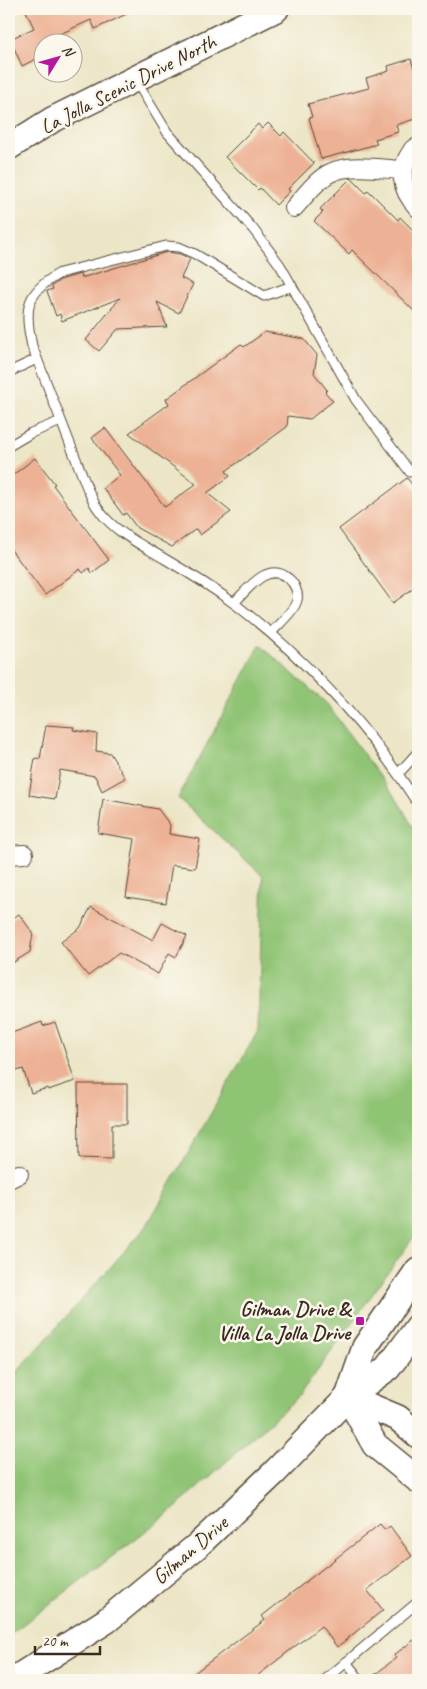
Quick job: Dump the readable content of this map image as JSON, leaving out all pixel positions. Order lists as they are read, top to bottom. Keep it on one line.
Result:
{"streets":{"main road":["La Jolla Scenic Drive North","Gilman Drive"]},"places":{"transit":["Gilman Drive & Villa La Jolla Drive"]},"scale_bar":"20 m","north":"top right"}
